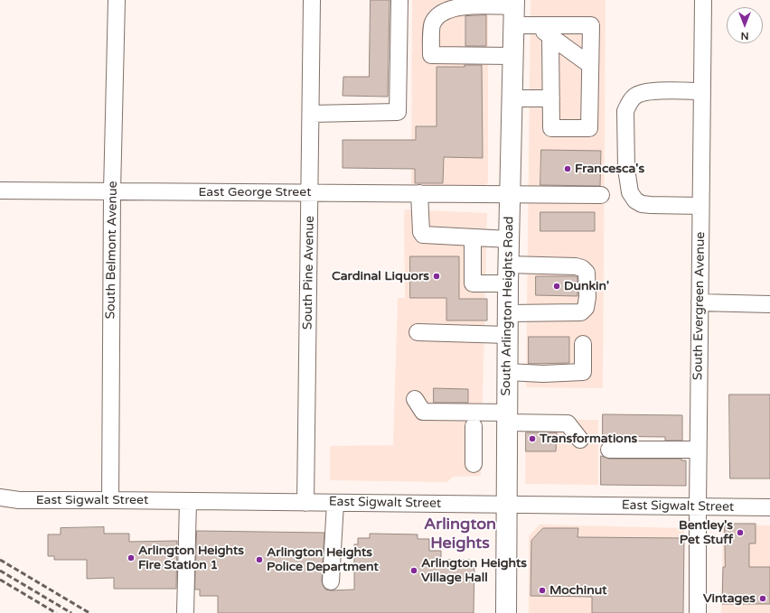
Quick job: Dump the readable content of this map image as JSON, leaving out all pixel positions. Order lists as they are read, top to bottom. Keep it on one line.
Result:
{"streets":{"main road":["South Arlington Heights Road"],"street":["East George Street","South Belmont Avenue","South Pine Avenue","South Evergreen Avenue","East Sigwalt Street"]},"crossings":[["East George Street","South Belmont Avenue"],["East George Street","South Pine Avenue"],["East George Street","South Arlington Heights Road"],["South Belmont Avenue","East Sigwalt Street"],["South Pine Avenue","East Sigwalt Street"],["South Arlington Heights Road","East Sigwalt Street"],["South Evergreen Avenue","East Sigwalt Street"]],"districts":["Arlington Heights"],"places":["Francesca's","Cardinal Liquors","Dunkin'","Transformations","Bentley's Pet Stuff","Arlington Heights Fire Station 1","Arlington Heights Police Department","Arlington Heights Village Hall","Mochinut","Vintages"],"north":"bottom"}
